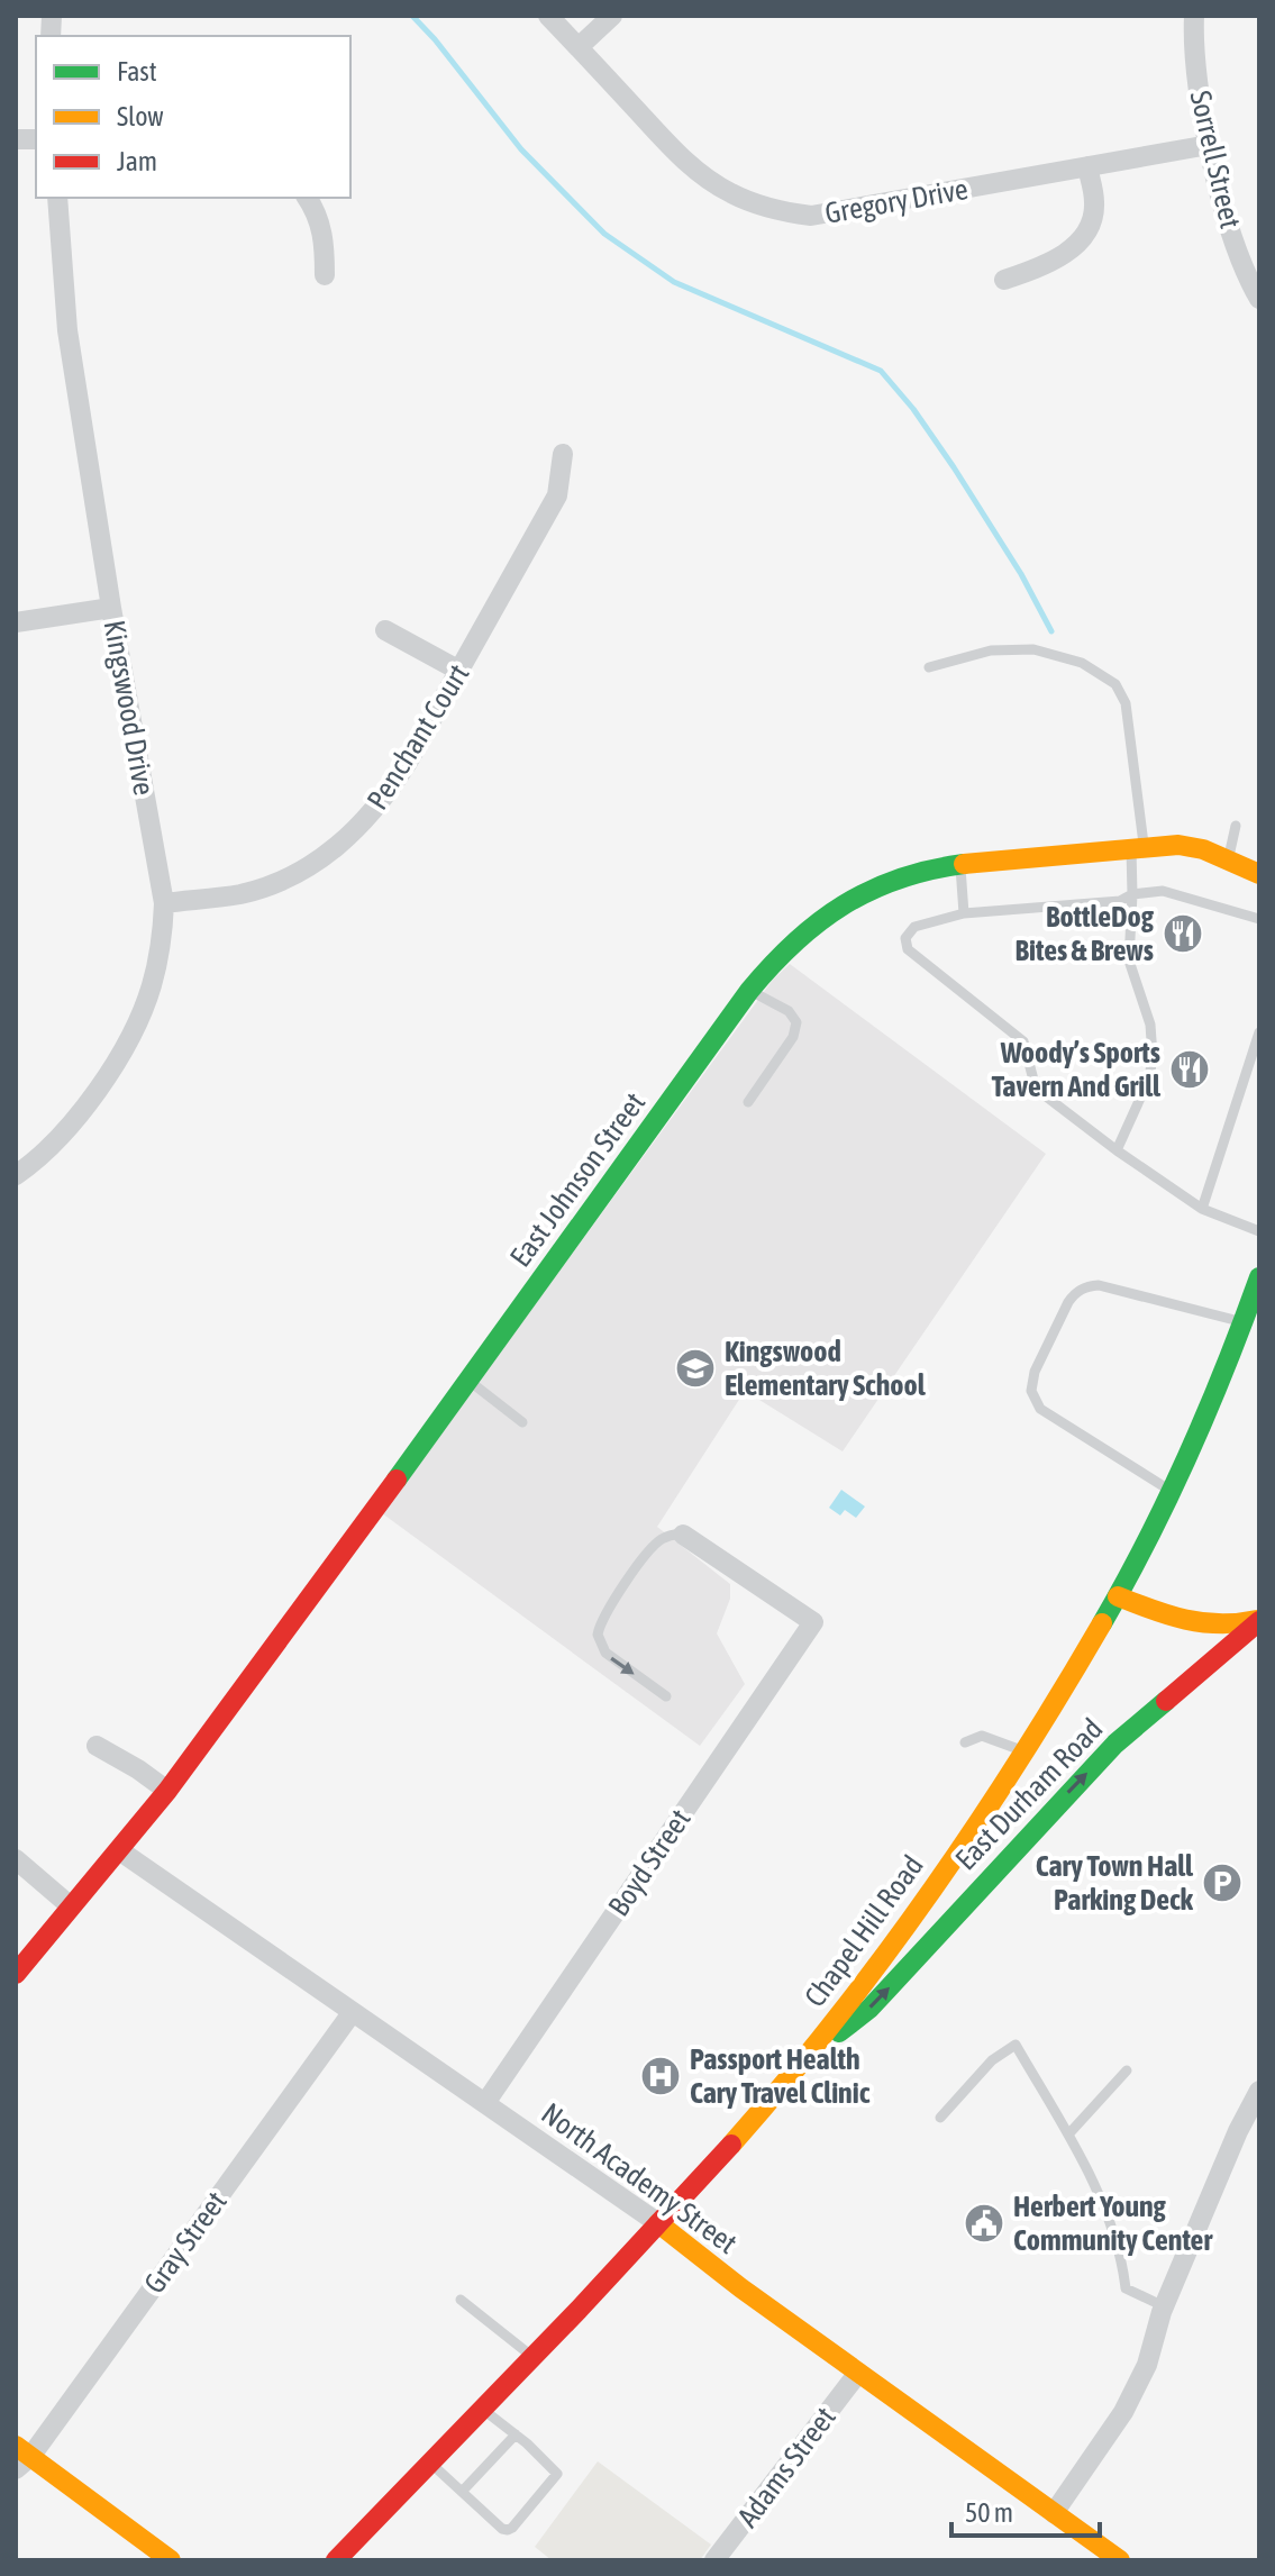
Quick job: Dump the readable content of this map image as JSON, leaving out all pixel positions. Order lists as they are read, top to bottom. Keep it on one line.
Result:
{"streets":{"street":["Sorrell Street","Gregory Drive","Kingswood Drive","Penchant Court","East Johnson Street","East Durham Road","Boyd Street","Chapel Hill Road","North Academy Street","Gray Street","Adams Street"]},"crossings":[["Sorrell Street","Gregory Drive"],["Kingswood Drive","Penchant Court"],["East Johnson Street","North Academy Street"],["East Durham Road","Chapel Hill Road"],["Boyd Street","North Academy Street"],["Chapel Hill Road","North Academy Street"],["North Academy Street","Gray Street"],["North Academy Street","Adams Street"]],"one_way":["East Durham Road"],"places":{"restaurant":["BottleDog Bites & Brews","Woody’s Sports Tavern And Grill"],"school or university":["Kingswood Elementary School"],"parking":["Cary Town Hall Parking Deck"],"hospital":["Passport Health Cary Travel Clinic"],"public building":["Herbert Young Community Center"]},"legend":["Fast","Slow","Jam"],"scale_bar":"50 m"}
